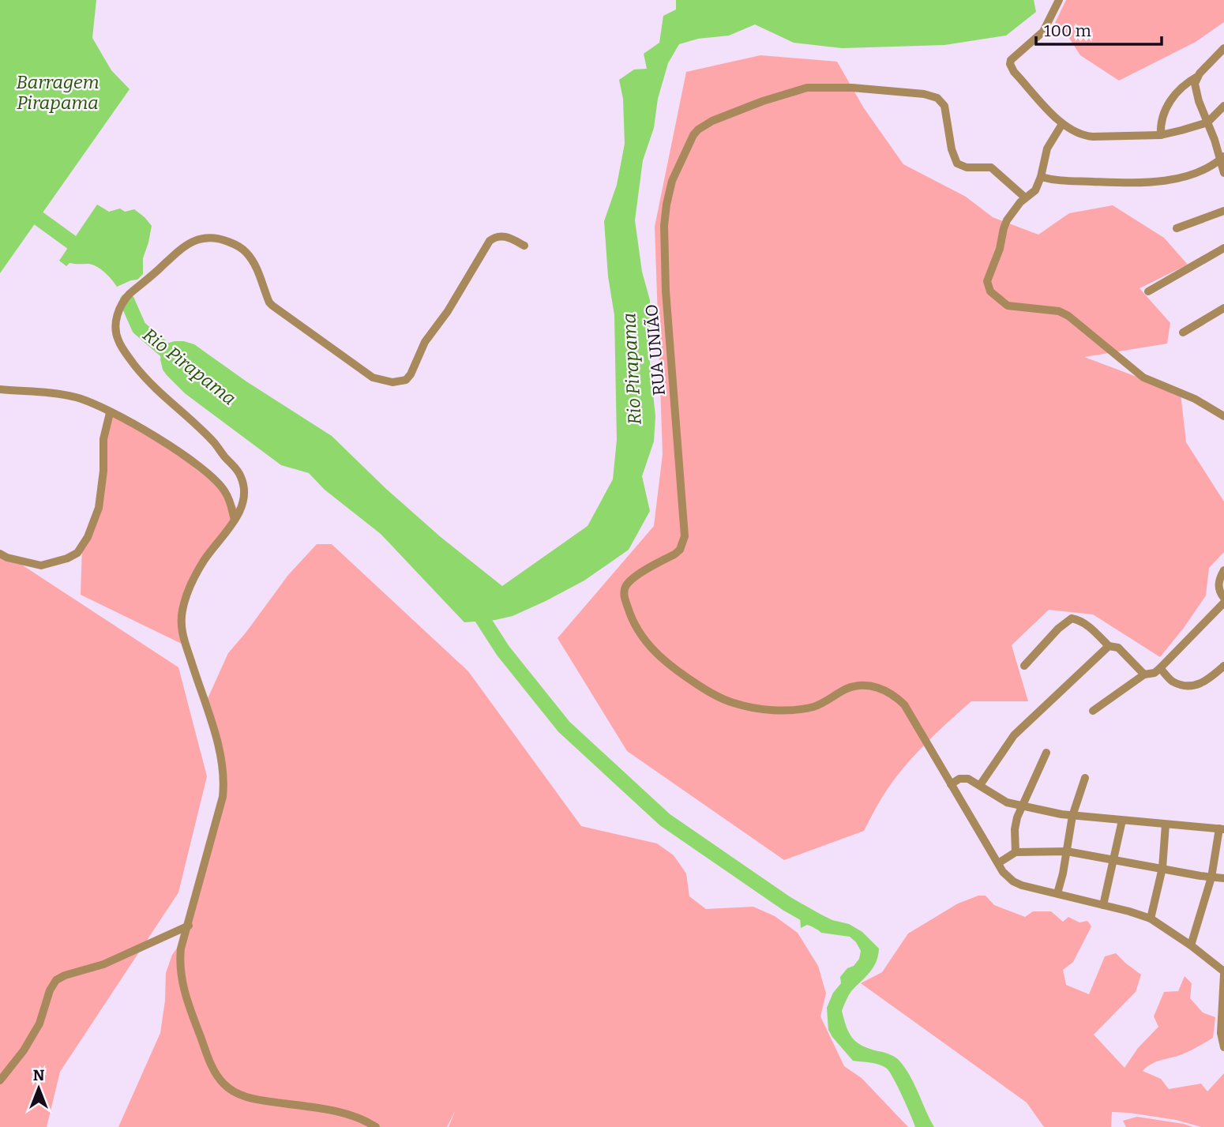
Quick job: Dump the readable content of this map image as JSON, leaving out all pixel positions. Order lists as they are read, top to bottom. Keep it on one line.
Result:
{"streets":{"street":["RUA UNIÃO"]},"water":["Barragem Pirapama","Rio Pirapama"],"scale_bar":"100 m","north":"top"}
